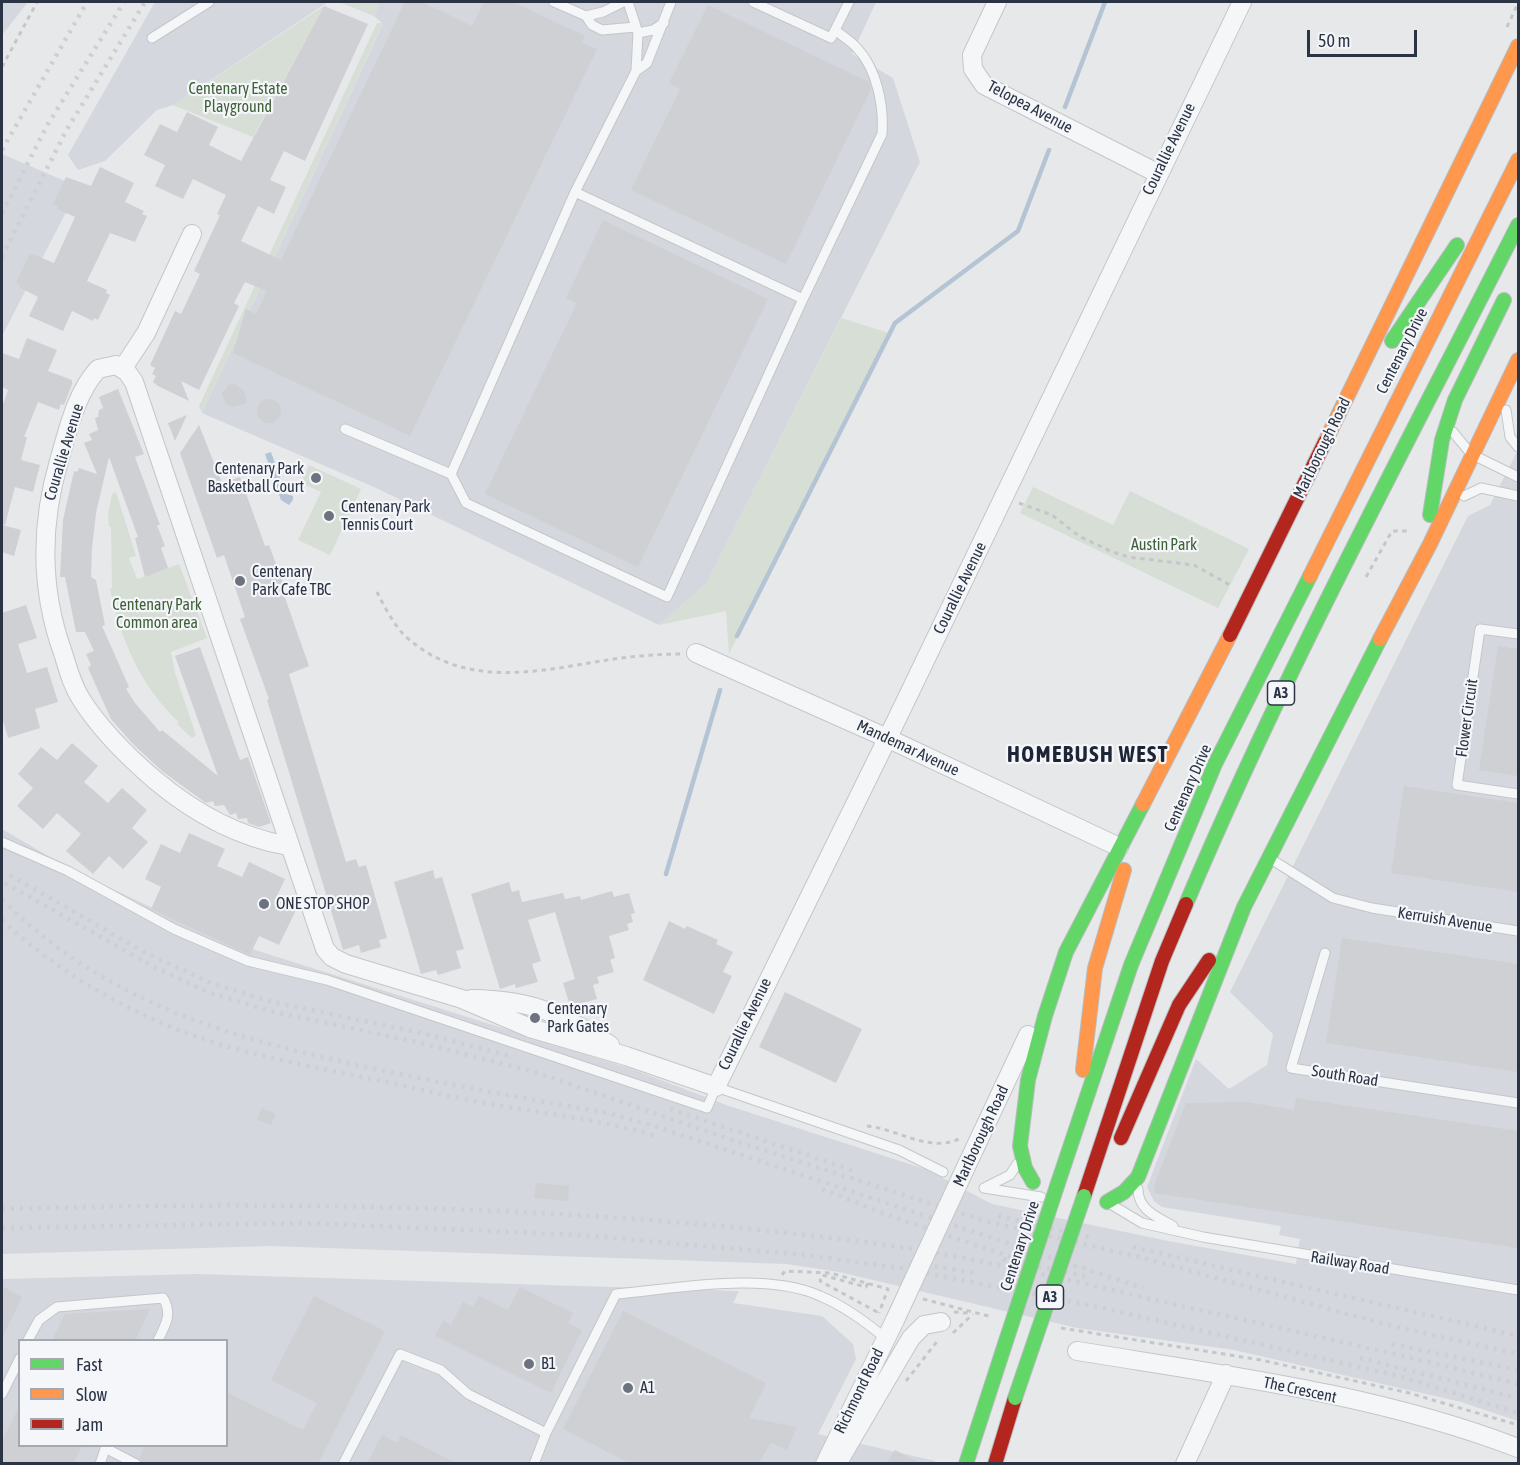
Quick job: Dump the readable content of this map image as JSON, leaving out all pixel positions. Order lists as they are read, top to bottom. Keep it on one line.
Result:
{"streets":{"highway":["Centenary Drive","Marlborough Road","A3"],"street":["Telopea Avenue","Courallie Avenue","Mandemar Avenue","The Crescent","Richmond Road"],"lane":["Flower Circuit","Kerruish Avenue","South Road","Railway Road"]},"crossings":[["Telopea Avenue","Courallie Avenue"],["Courallie Avenue","Mandemar Avenue"],["Marlborough Road","Mandemar Avenue"],["Marlborough Road","Richmond Road"]],"districts":["HOMEBUSH WEST"],"parks":["Centenary Estate Playground","Austin Park","Centenary Park Common area"],"places":["Centenary Park Basketball Court","Centenary Park Tennis Court","Centenary Park Cafe TBC","ONE STOP SHOP","Centenary Park Gates","B1","A1"],"legend":["Fast","Slow","Jam"],"scale_bar":"50 m"}
